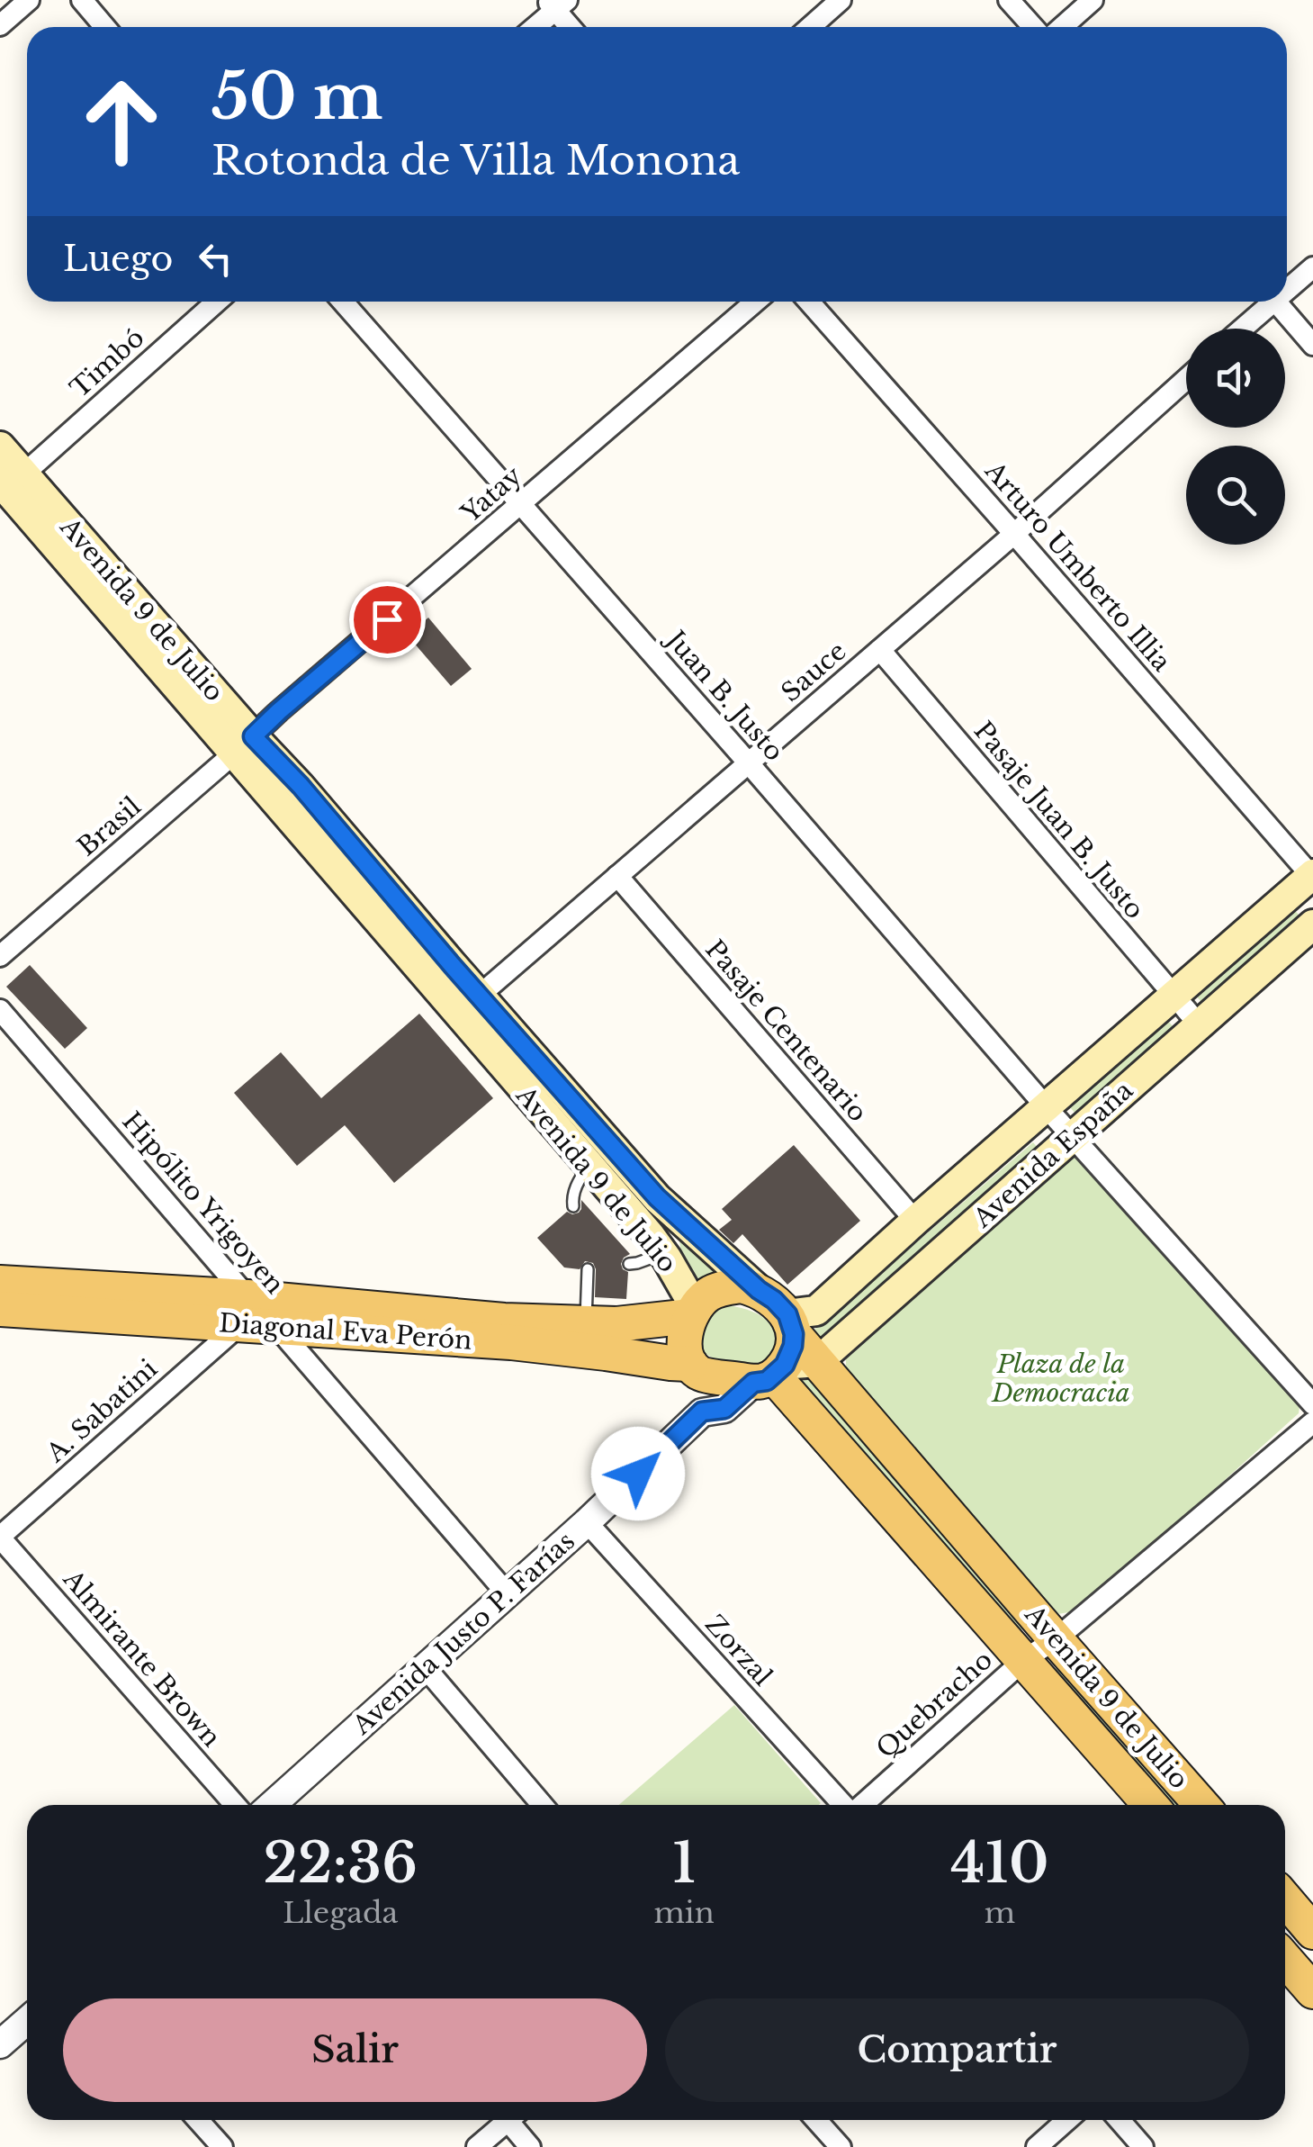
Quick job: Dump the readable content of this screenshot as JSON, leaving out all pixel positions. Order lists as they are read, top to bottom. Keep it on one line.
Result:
{"streets":{"main road":["Avenida 9 de Julio","Avenida España","Diagonal Eva Perón"],"street":["Timbó","Yatay","Arturo Umberto Illia","Sauce","Juan B. Justo","Pasaje Juan B. Justo","Brasil","Pasaje Centenario","Hipólito Yrigoyen","A. Sabatini","Avenida Justo P. Farías","Zorzal","Almirante Brown","Quebracho"]},"crossings":[["Timbó","Avenida 9 de Julio"],["Yatay","Avenida 9 de Julio"],["Yatay","Juan B. Justo"],["Yatay","Brasil"],["Arturo Umberto Illia","Sauce"],["Arturo Umberto Illia","Avenida España"],["Avenida 9 de Julio","Sauce"],["Avenida 9 de Julio","Brasil"],["Avenida 9 de Julio","Avenida España"],["Avenida 9 de Julio","Diagonal Eva Perón"],["Avenida 9 de Julio","Avenida Justo P. Farías"],["Avenida 9 de Julio","Quebracho"],["Sauce","Juan B. Justo"],["Sauce","Pasaje Juan B. Justo"],["Sauce","Pasaje Centenario"],["Juan B. Justo","Avenida España"],["Pasaje Juan B. Justo","Avenida España"],["Pasaje Centenario","Avenida España"],["Avenida España","Diagonal Eva Perón"],["Avenida España","Avenida Justo P. Farías"],["Hipólito Yrigoyen","Diagonal Eva Perón"],["Hipólito Yrigoyen","A. Sabatini"],["Hipólito Yrigoyen","Avenida Justo P. Farías"],["Diagonal Eva Perón","A. Sabatini"],["Diagonal Eva Perón","Avenida Justo P. Farías"],["A. Sabatini","Almirante Brown"],["Avenida Justo P. Farías","Zorzal"]],"parks":["Plaza de la Democracia"],"page":{"turn":["50 m","Rotonda de Villa Monona"],"then":"Luego","eta":["22:36","Llegada","1","min","410","m"],"buttons":["Salir","Compartir"]}}
